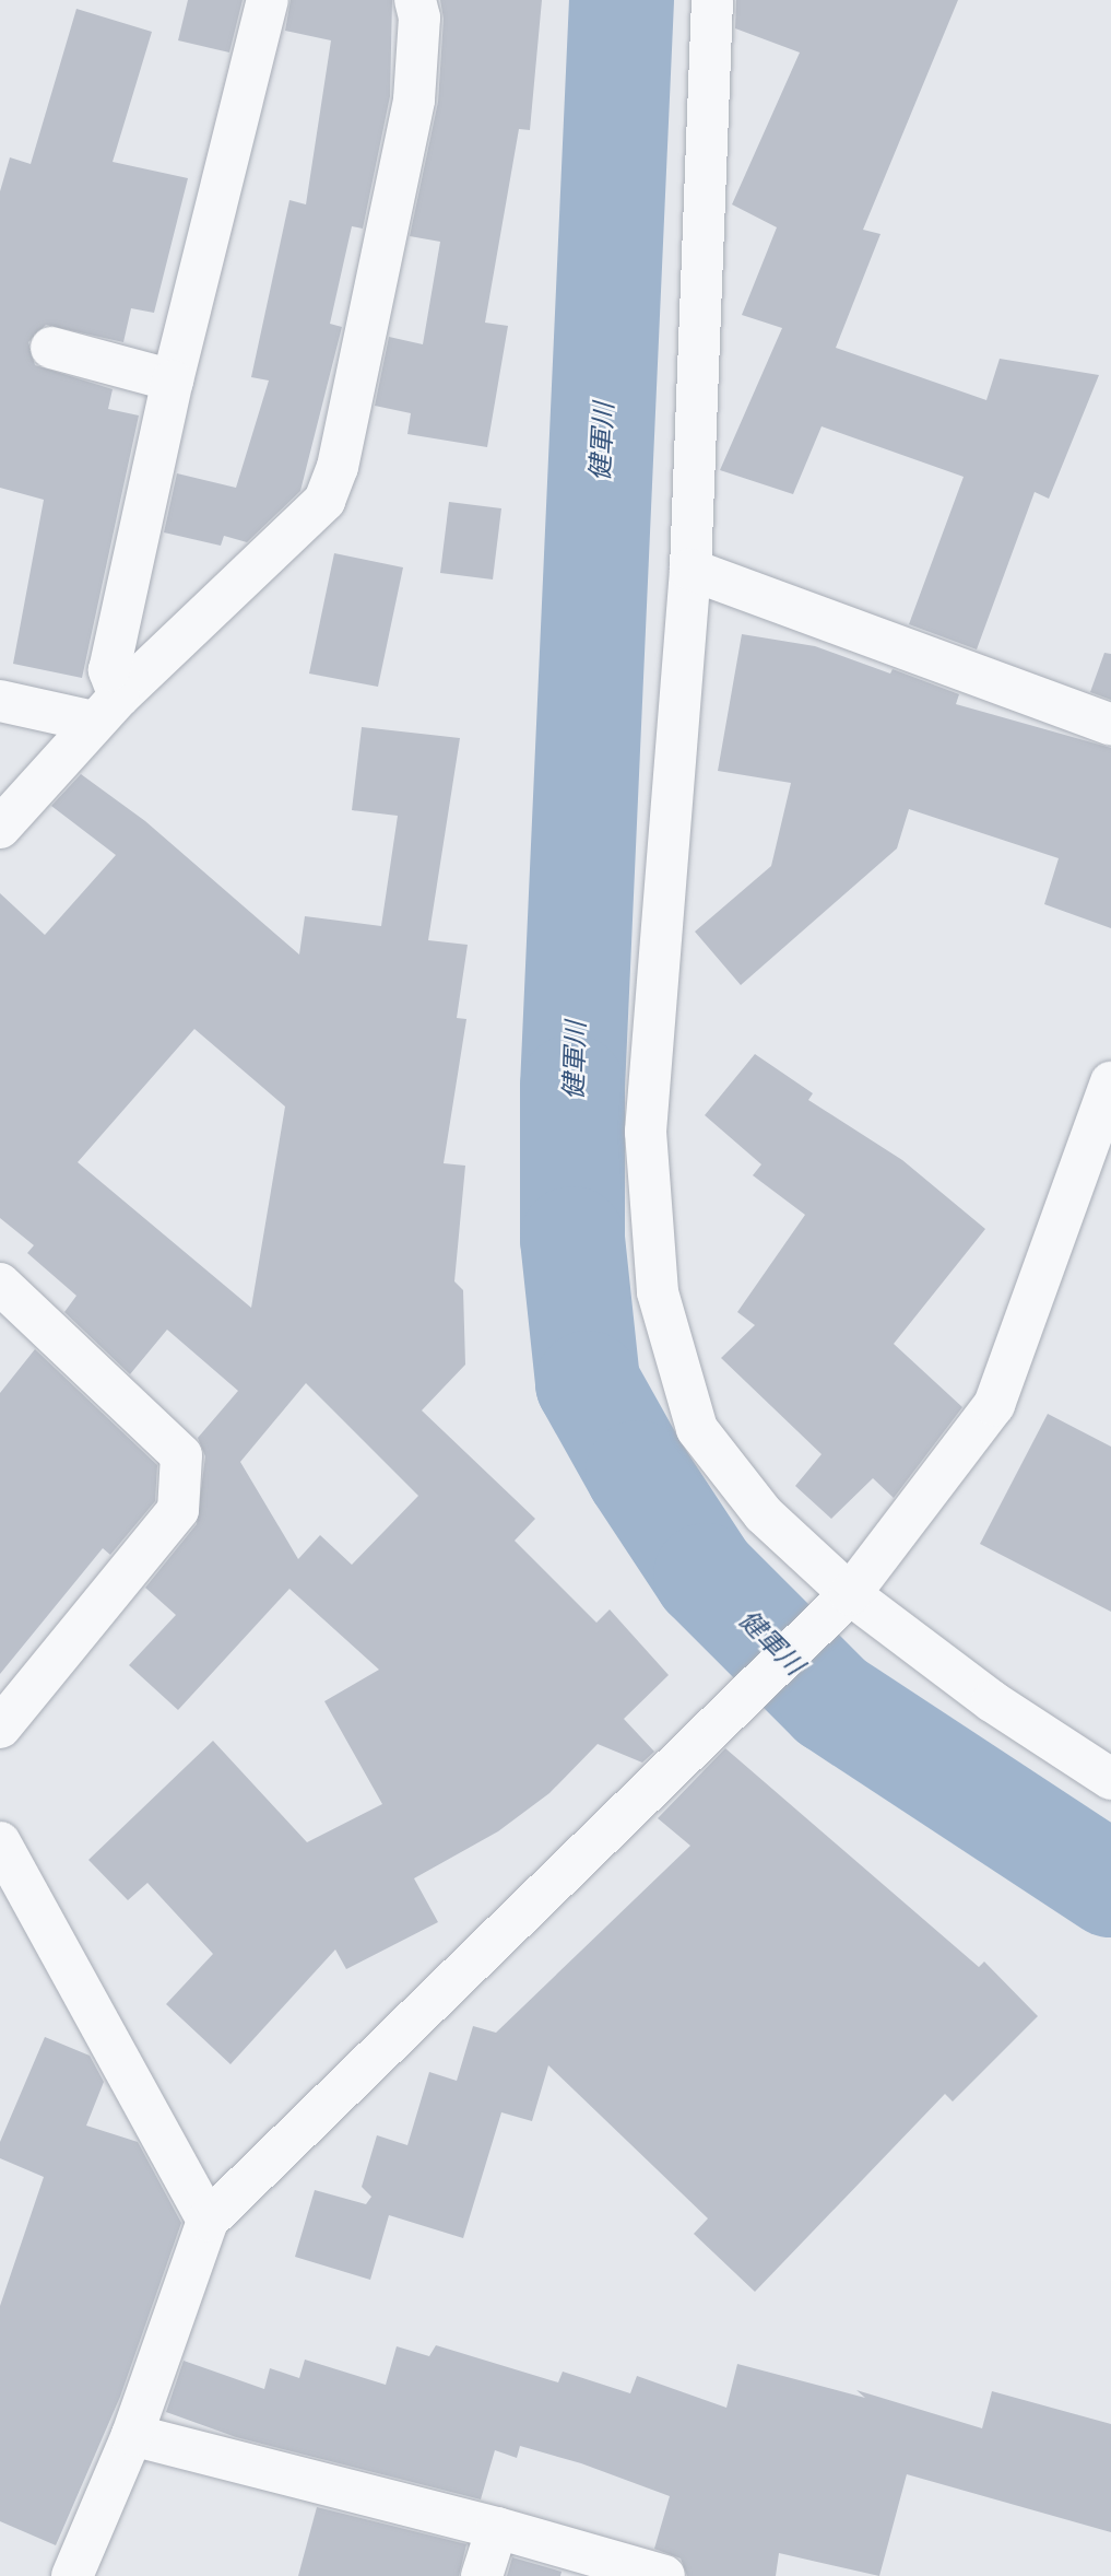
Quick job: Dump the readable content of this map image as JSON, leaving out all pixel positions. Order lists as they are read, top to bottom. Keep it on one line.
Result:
{"water":["健軍川"]}
